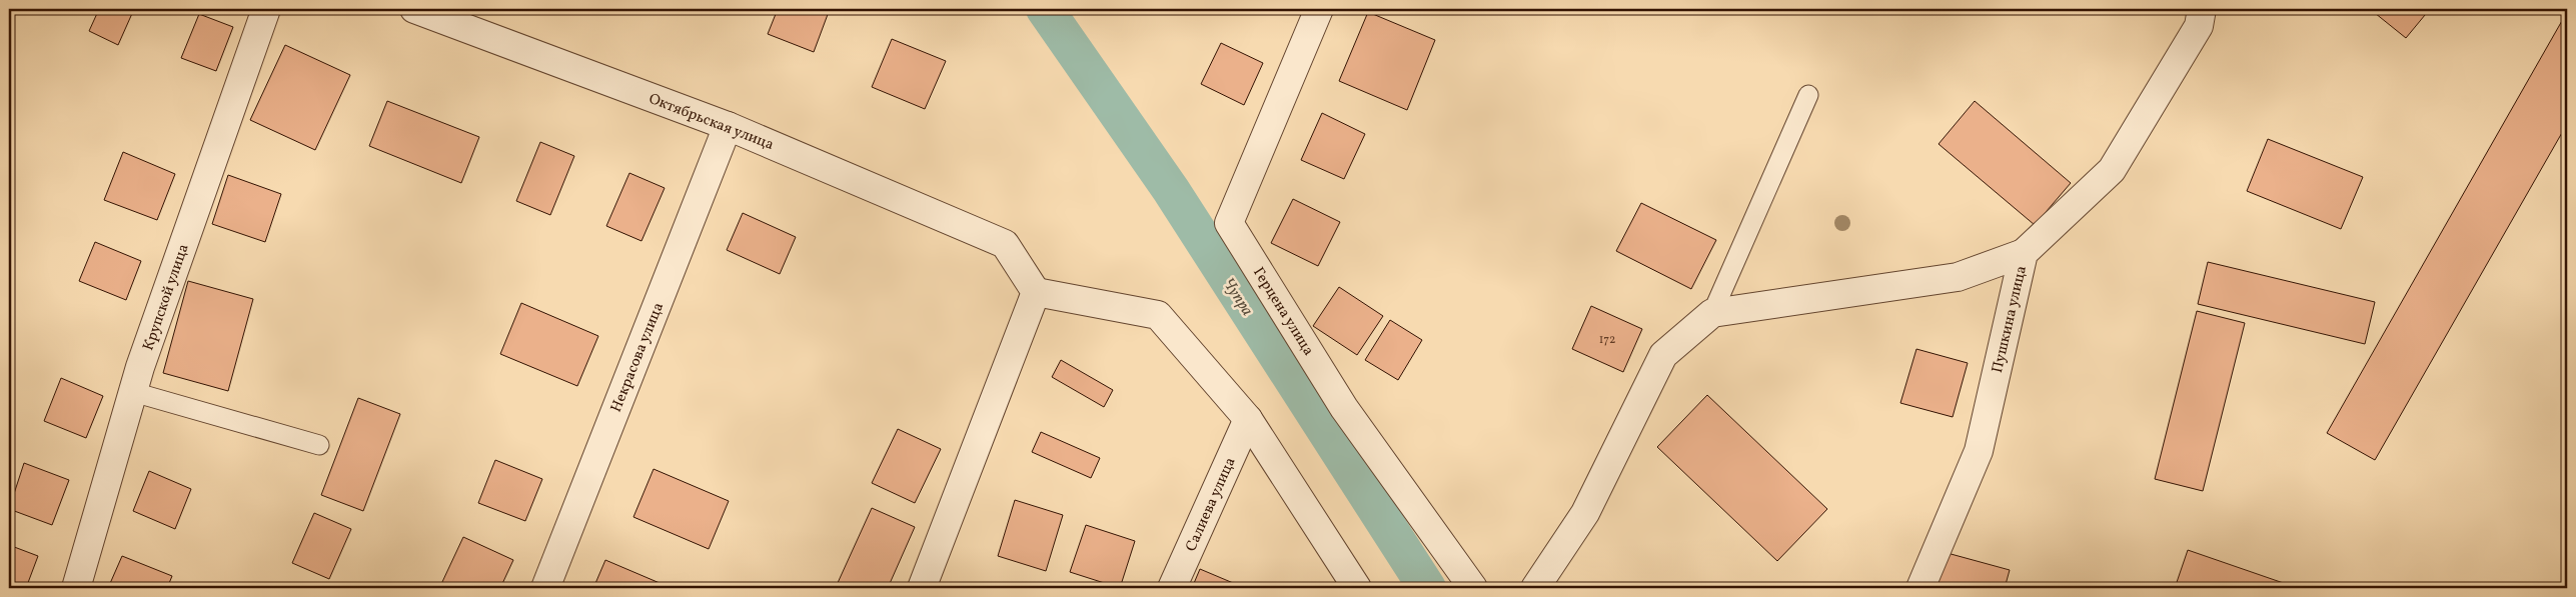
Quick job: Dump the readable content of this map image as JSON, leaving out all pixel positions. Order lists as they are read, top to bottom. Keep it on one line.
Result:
{"streets":{"street":["Октябрьская улица","Крупской улица","Герцена улица","Пушкина улица","Некрасова улица","Салиева улица"]},"crossings":[["Октябрьская улица","Некрасова улица"]],"water":["Чупра"],"house_numbers":["172"]}
